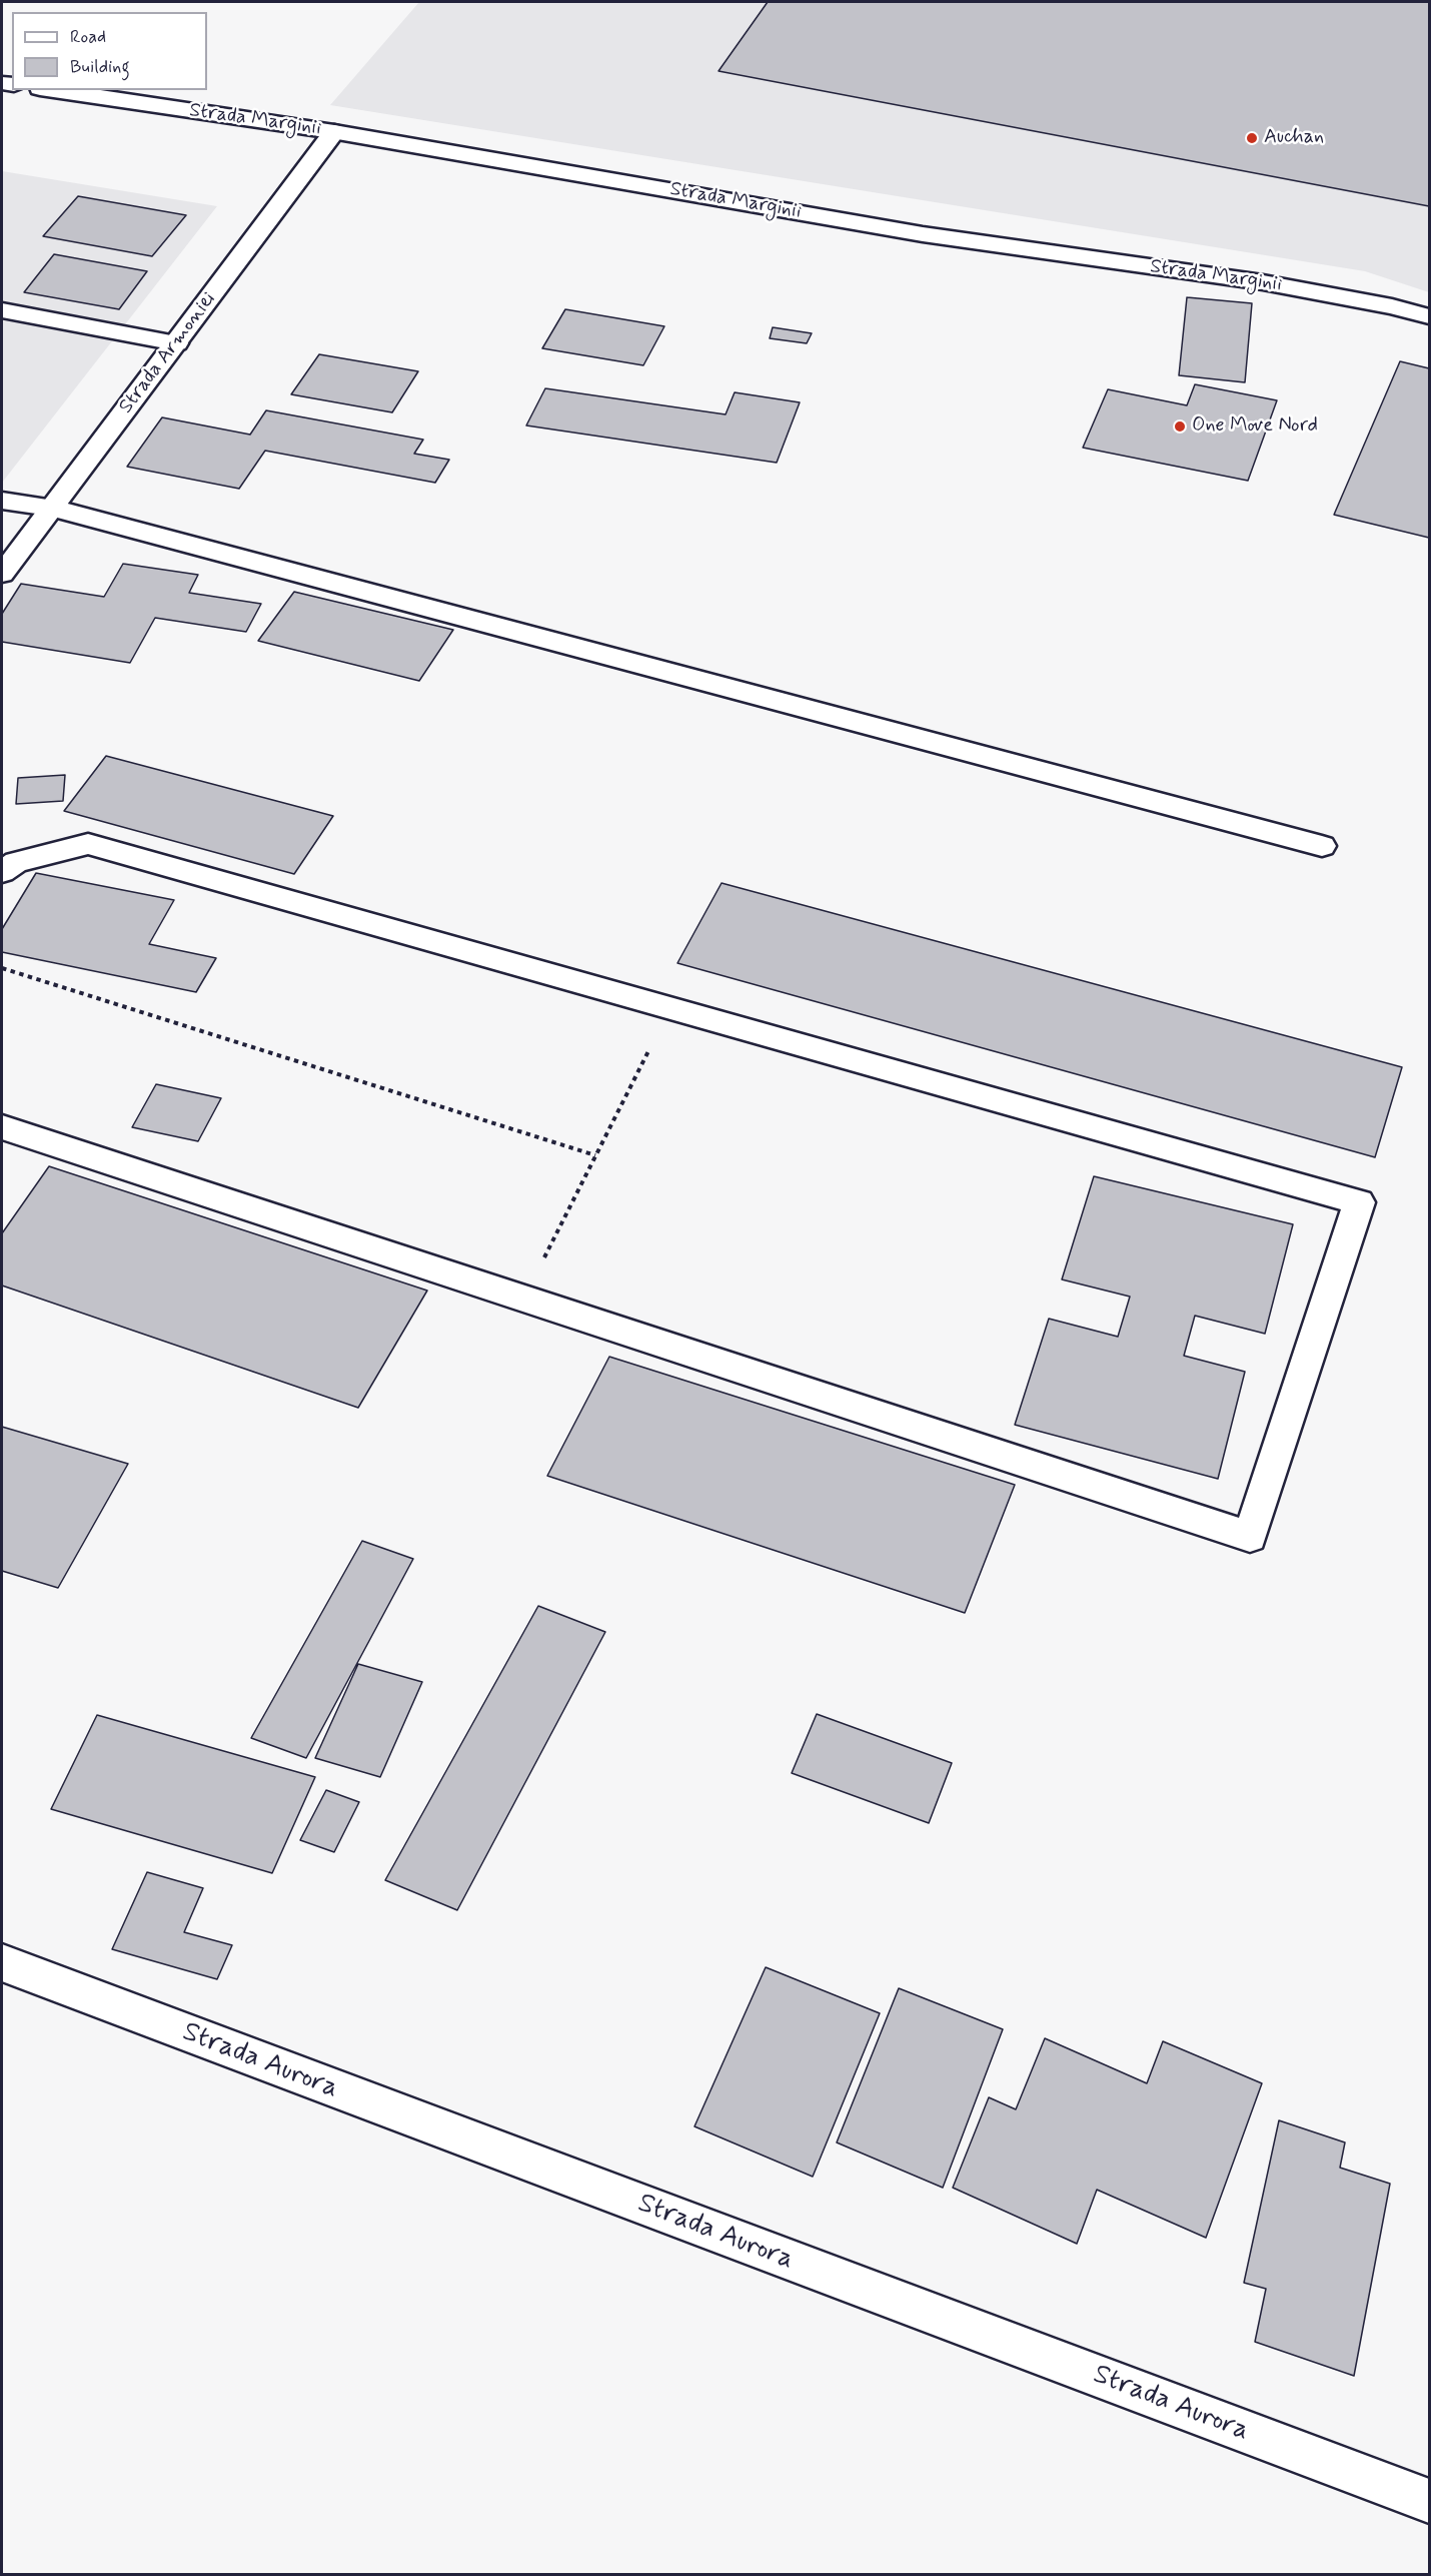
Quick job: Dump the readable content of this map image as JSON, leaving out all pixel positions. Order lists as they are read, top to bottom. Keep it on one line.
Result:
{"streets":{"street":["Strada Marginii","Strada Armoniei","Strada Aurora"]},"crossings":[["Strada Marginii","Strada Armoniei"]],"places":["Auchan","One Move Nord"],"legend":["Road","Building"]}
